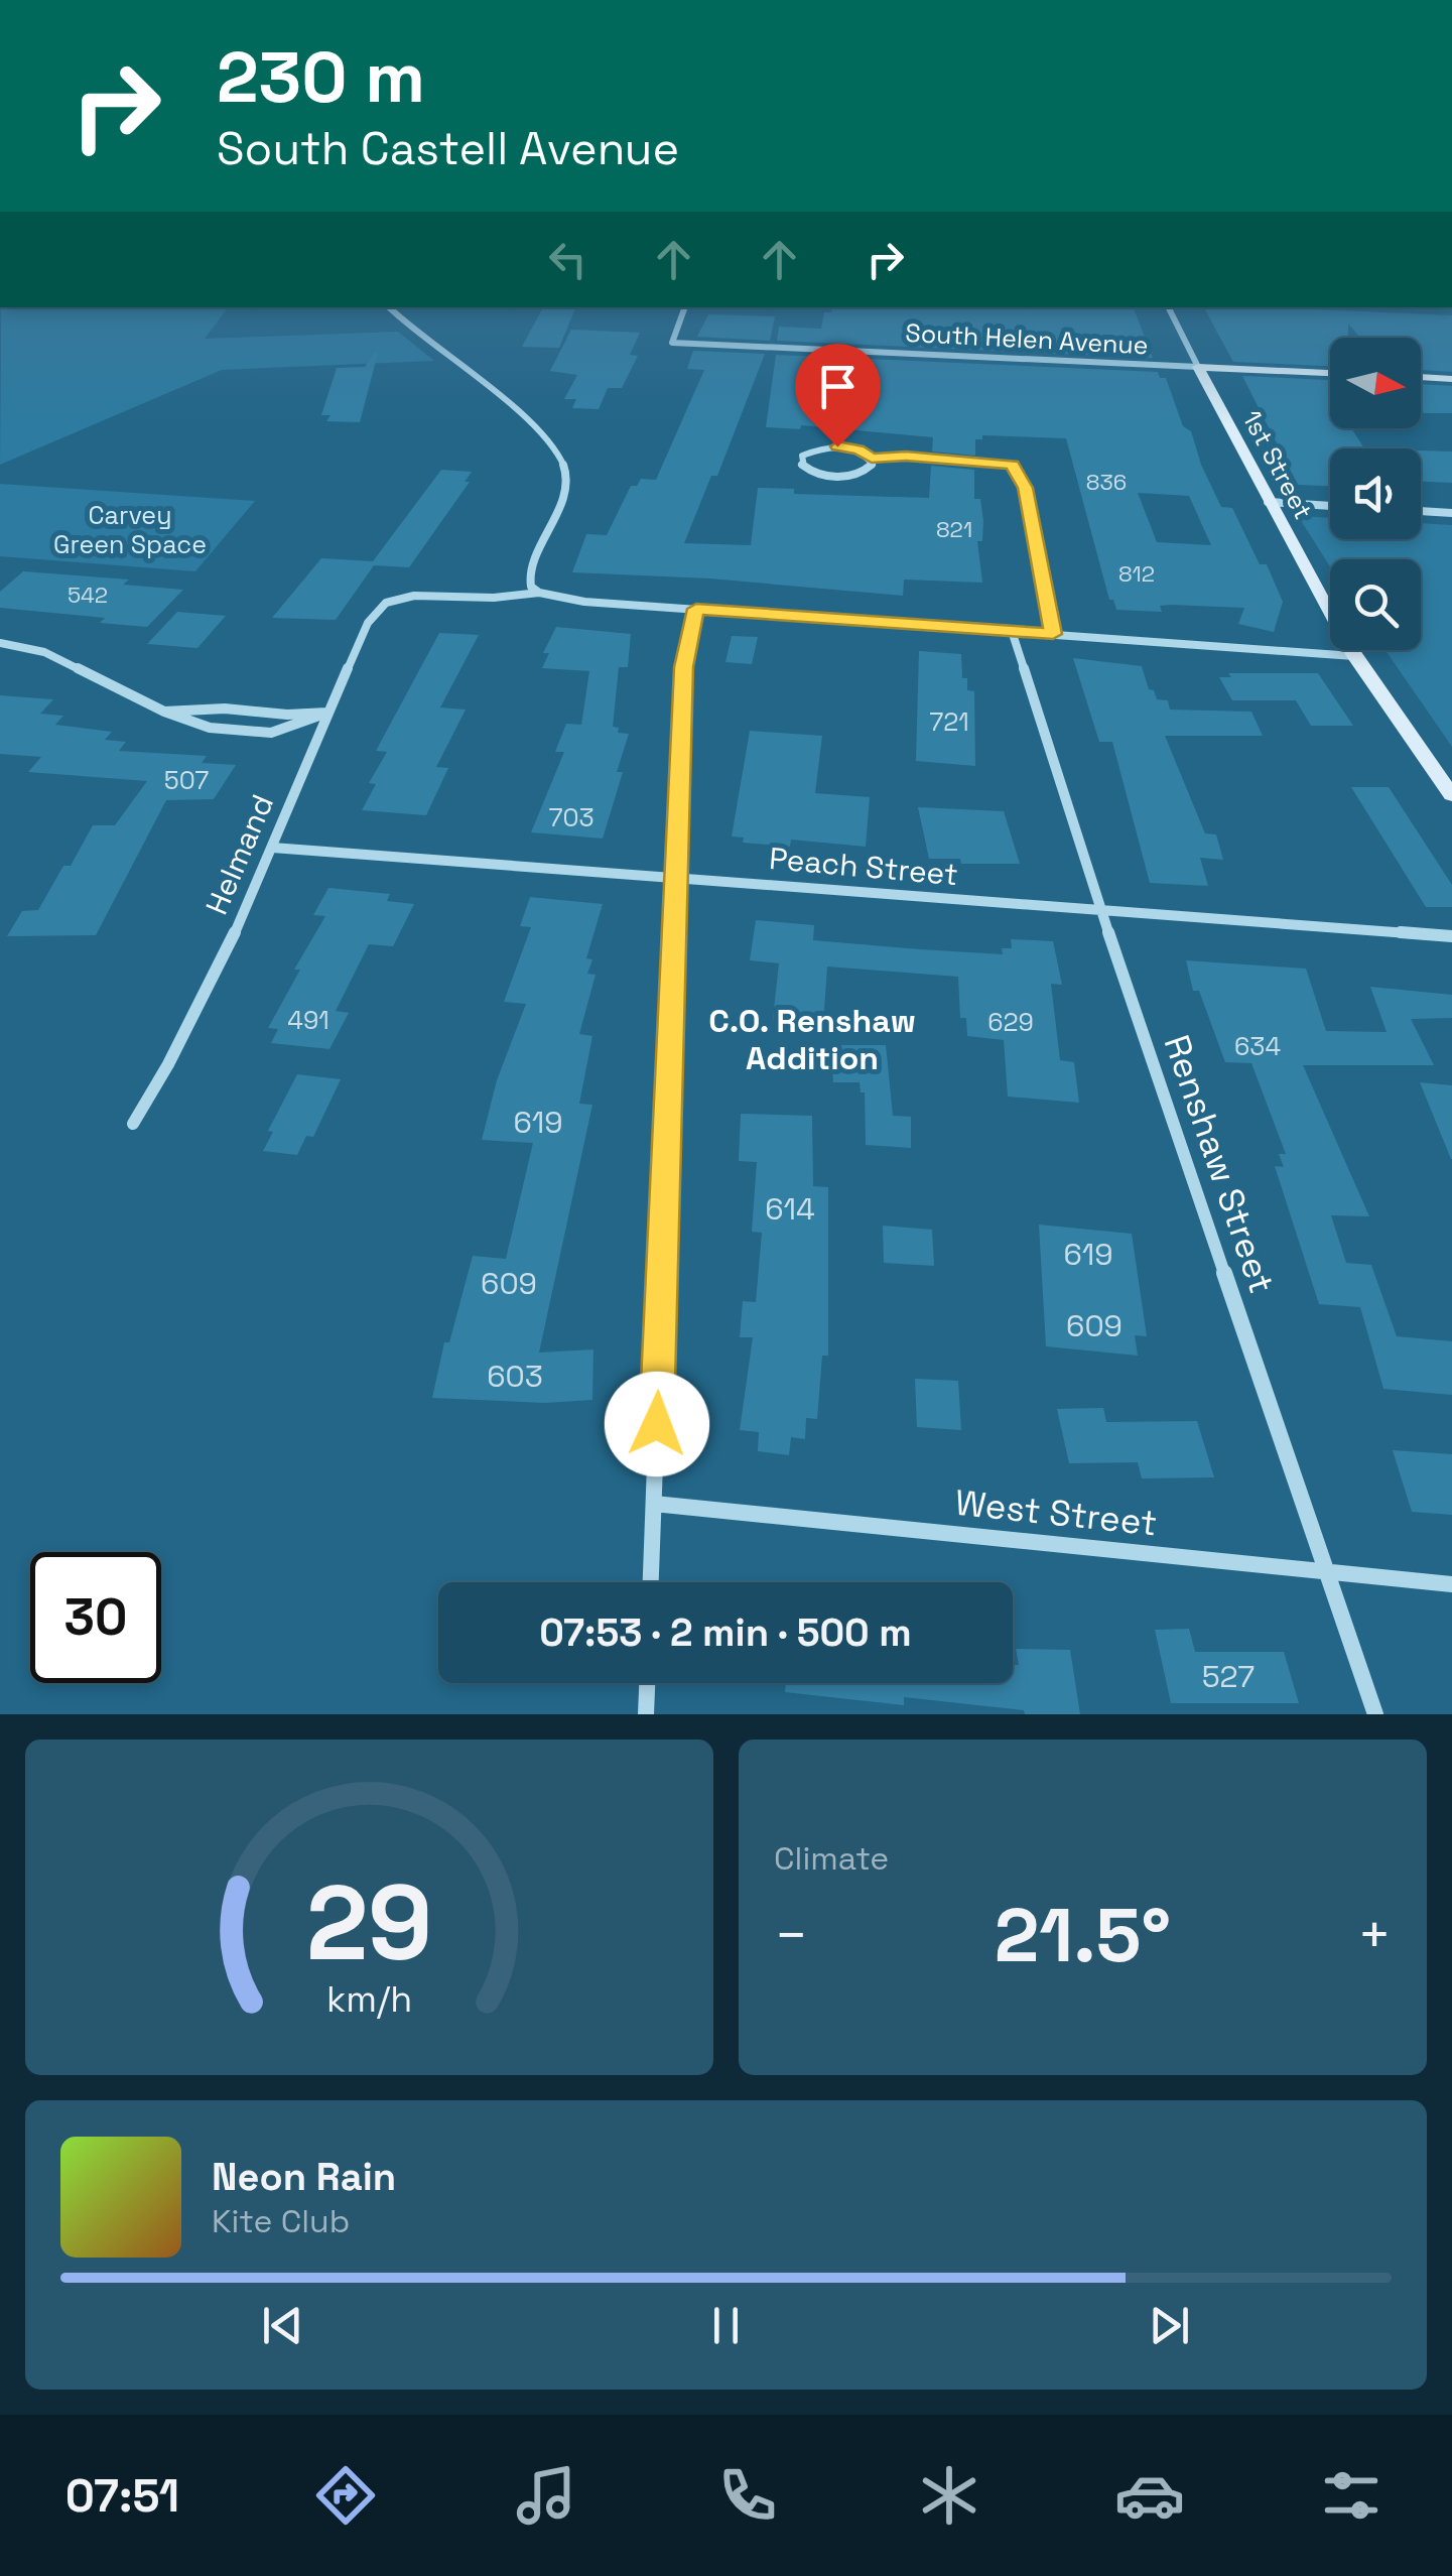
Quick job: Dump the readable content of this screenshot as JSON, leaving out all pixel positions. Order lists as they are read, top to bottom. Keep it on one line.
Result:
{"streets":{"street":["South Helen Avenue","1st Street","Helmand","Peach Street","Renshaw Street","West Street"]},"crossings":[["South Helen Avenue","1st Street"],["Helmand","Peach Street"],["Peach Street","Renshaw Street"],["Renshaw Street","West Street"]],"districts":["C.O. Renshaw Addition"],"parks":["Carvey Green Space"],"house_numbers":["836","821","812","542","721","507","703","491","629","634","619","614","619","609","609","603","527"],"north":"right","page":{"turn":["230 m","South Castell Avenue"],"limit":"30","trip":"07:53 · 2 min · 500 m","tile":"Climate","heat":["−","21.5°","+"],"song":["Neon Rain","Kite Club"],"tabs":"07:51","gauge":["29","km/h"]}}
